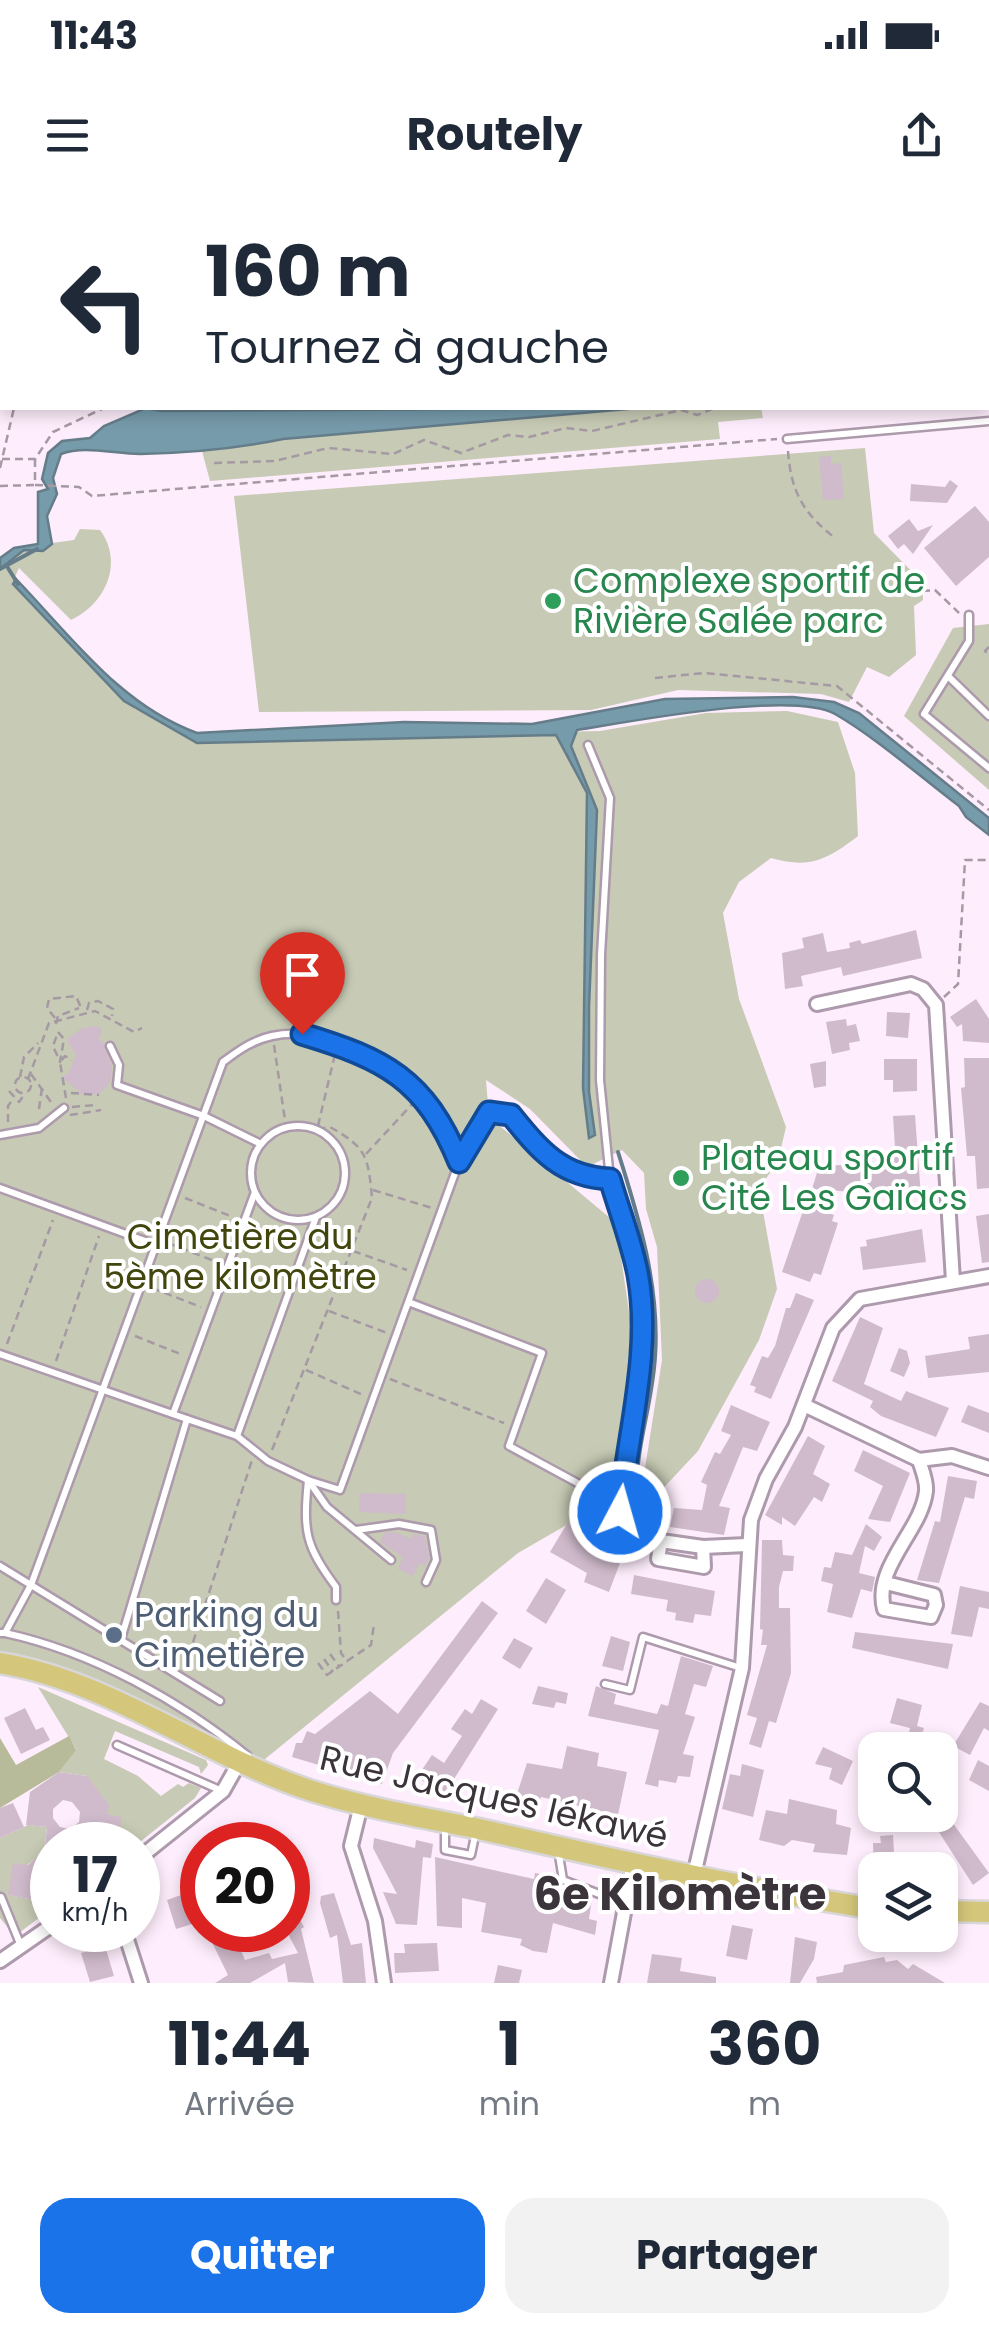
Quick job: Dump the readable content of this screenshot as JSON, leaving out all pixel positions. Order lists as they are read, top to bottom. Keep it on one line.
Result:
{"streets":{"main road":["Rue Jacques Iékawé"]},"districts":["6e Kilomètre"],"parks":["Cimetière du 5ème kilomètre"],"places":["Complexe sportif de Rivière Salée parc","Plateau sportif Cité Les Gaïacs","Parking du Cimetière"],"page":{"status":"11:43","header":"Routely","turn":["160 m","Tournez à gauche"],"speed":"17 km/h","limit":"20","eta":["11:44","Arrivée","1","min","360","m"],"buttons":["Quitter","Partager"]}}
